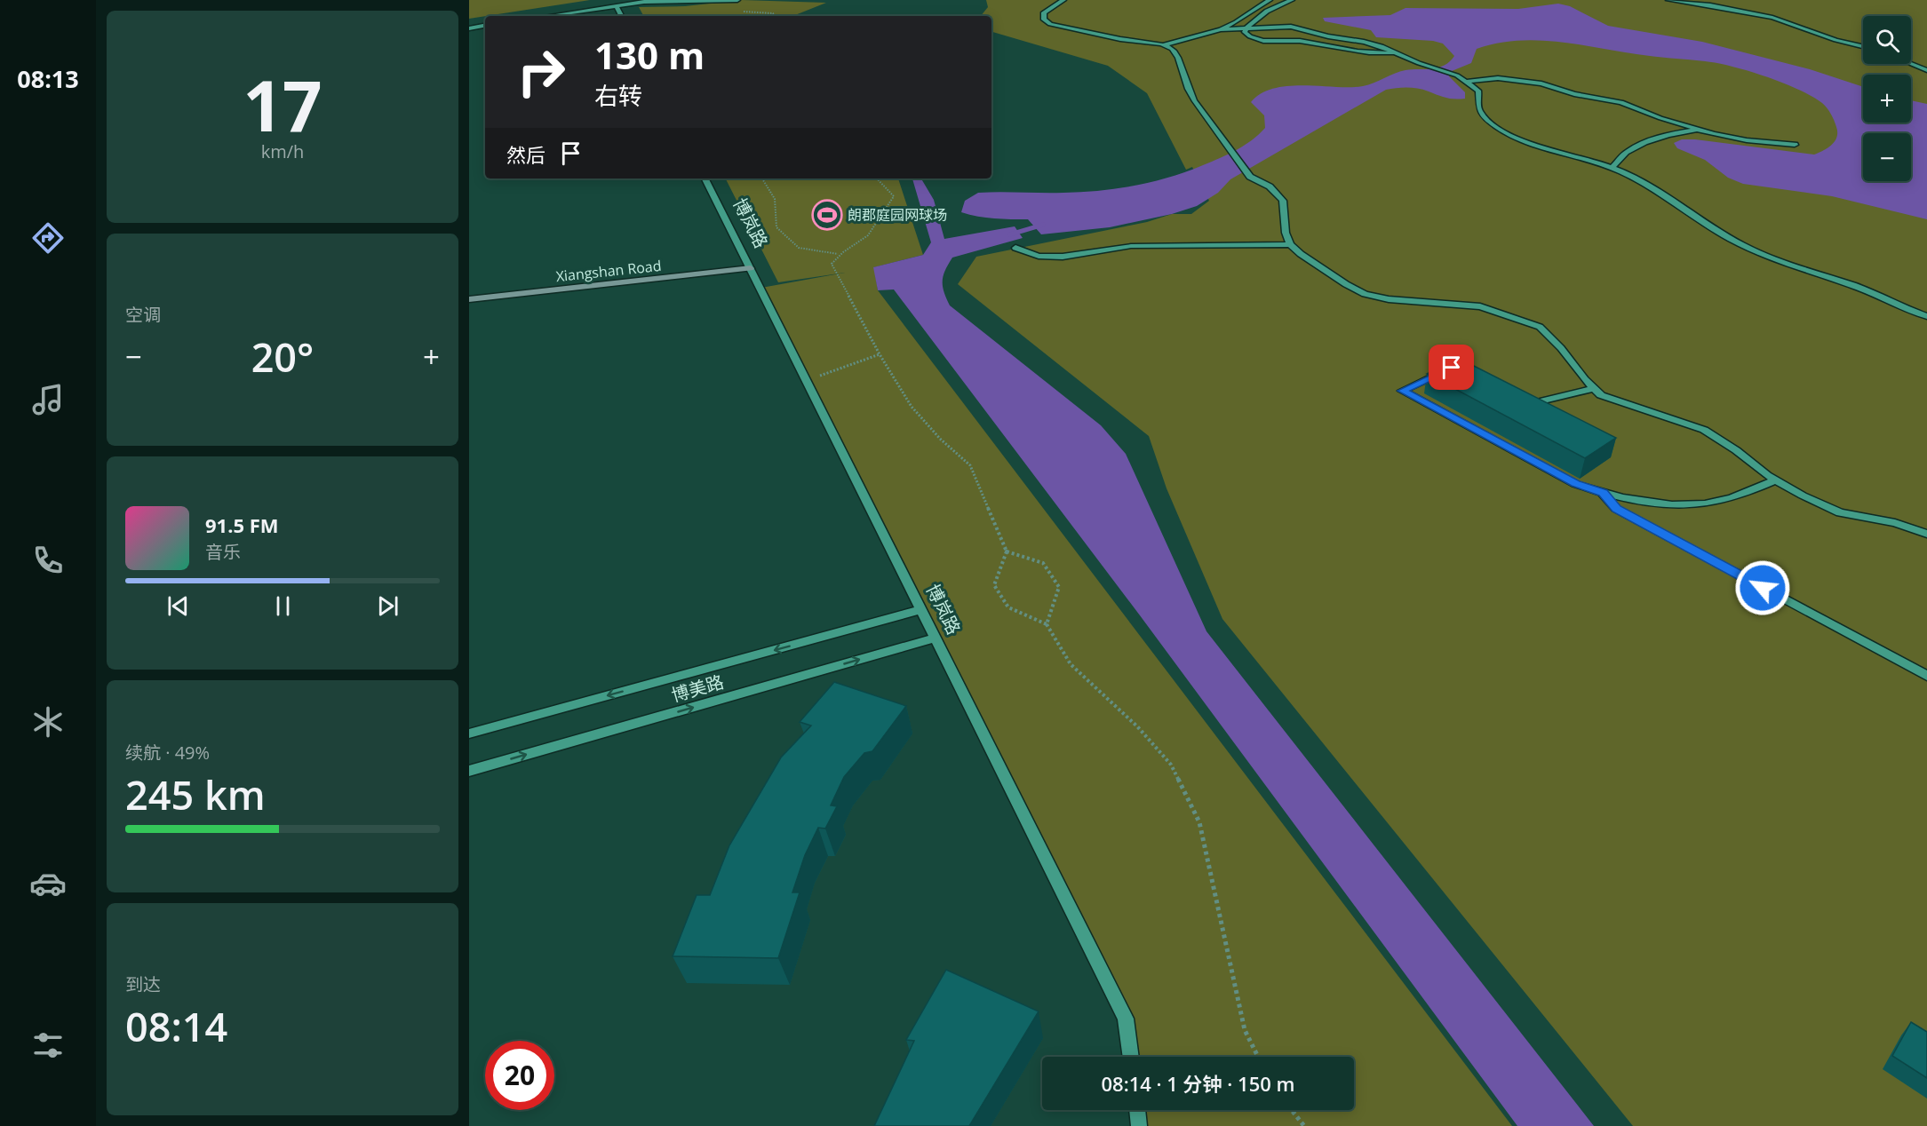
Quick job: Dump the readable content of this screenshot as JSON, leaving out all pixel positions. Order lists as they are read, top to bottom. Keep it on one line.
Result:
{"streets":{"main road":["Xiangshan Road"],"street":["博岚路","博美路"]},"crossings":[["博岚路","Xiangshan Road"],["博岚路","博美路"]],"places":{"sports":["朗郡庭园网球场"]},"page":{"tabs":"08:13","tile":[["17","km/h"],"空调",["续航 · 49%","245 km"],["到达","08:14"]],"map_buttons":["+","−"],"turn":["130 m","右转"],"then":"然后","heat":["−","20°","+"],"song":["91.5 FM","音乐"],"limit":"20","trip":"08:14 · 1 分钟 · 150 m"}}
